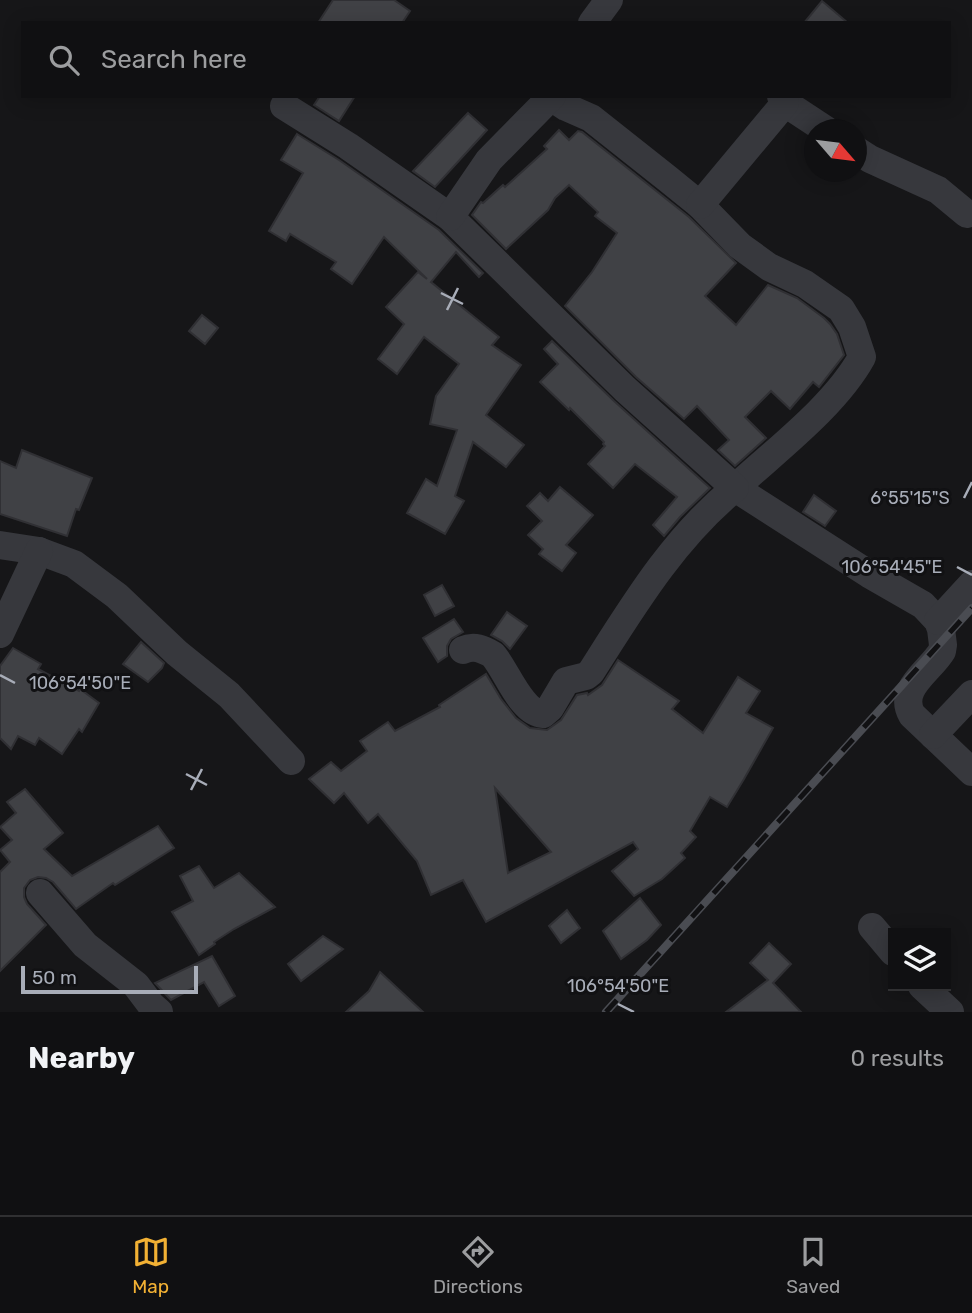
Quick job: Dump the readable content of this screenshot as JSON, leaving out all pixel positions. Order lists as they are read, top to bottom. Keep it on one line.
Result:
{"scale_bar":"50 m","north":"bottom right","page":{"search":"Search here","scale":"50 m","heading":["Nearby","0 results"],"nav":["Map","Directions","Saved"]},"coordinates":["6°55'15\"S","106°54'45\"E","106°54'50\"E"]}
